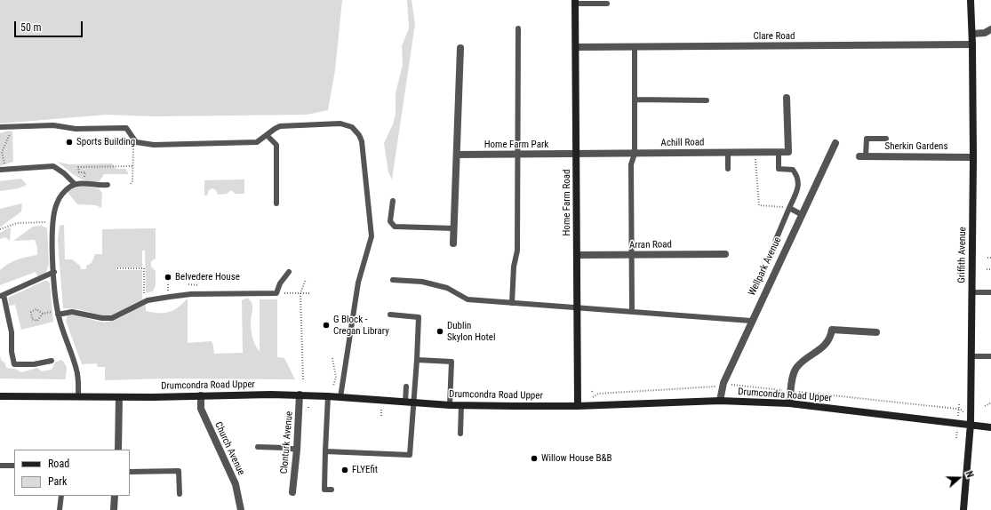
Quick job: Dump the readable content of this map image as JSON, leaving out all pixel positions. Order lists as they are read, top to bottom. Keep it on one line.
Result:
{"streets":{"main road":["Home Farm Road","Griffith Avenue","Drumcondra Road Upper"],"street":["Clare Road","Achill Road","Home Farm Park","Sherkin Gardens","Arran Road","Wellpark Avenue","Clonturk Avenue","Church Avenue"]},"crossings":[["Clare Road","Home Farm Road"],["Clare Road","Griffith Avenue"],["Achill Road","Home Farm Park"],["Achill Road","Home Farm Road"],["Home Farm Park","Home Farm Road"],["Sherkin Gardens","Griffith Avenue"],["Home Farm Road","Arran Road"],["Home Farm Road","Drumcondra Road Upper"],["Griffith Avenue","Drumcondra Road Upper"],["Wellpark Avenue","Drumcondra Road Upper"],["Drumcondra Road Upper","Clonturk Avenue"],["Drumcondra Road Upper","Church Avenue"]],"places":["Sports Building","Belvedere House","G Block - Cregan Library","Dublin Skylon Hotel","Willow House B&B","FLYEfit"],"legend":["Road","Park"],"scale_bar":"50 m","north":"right"}
